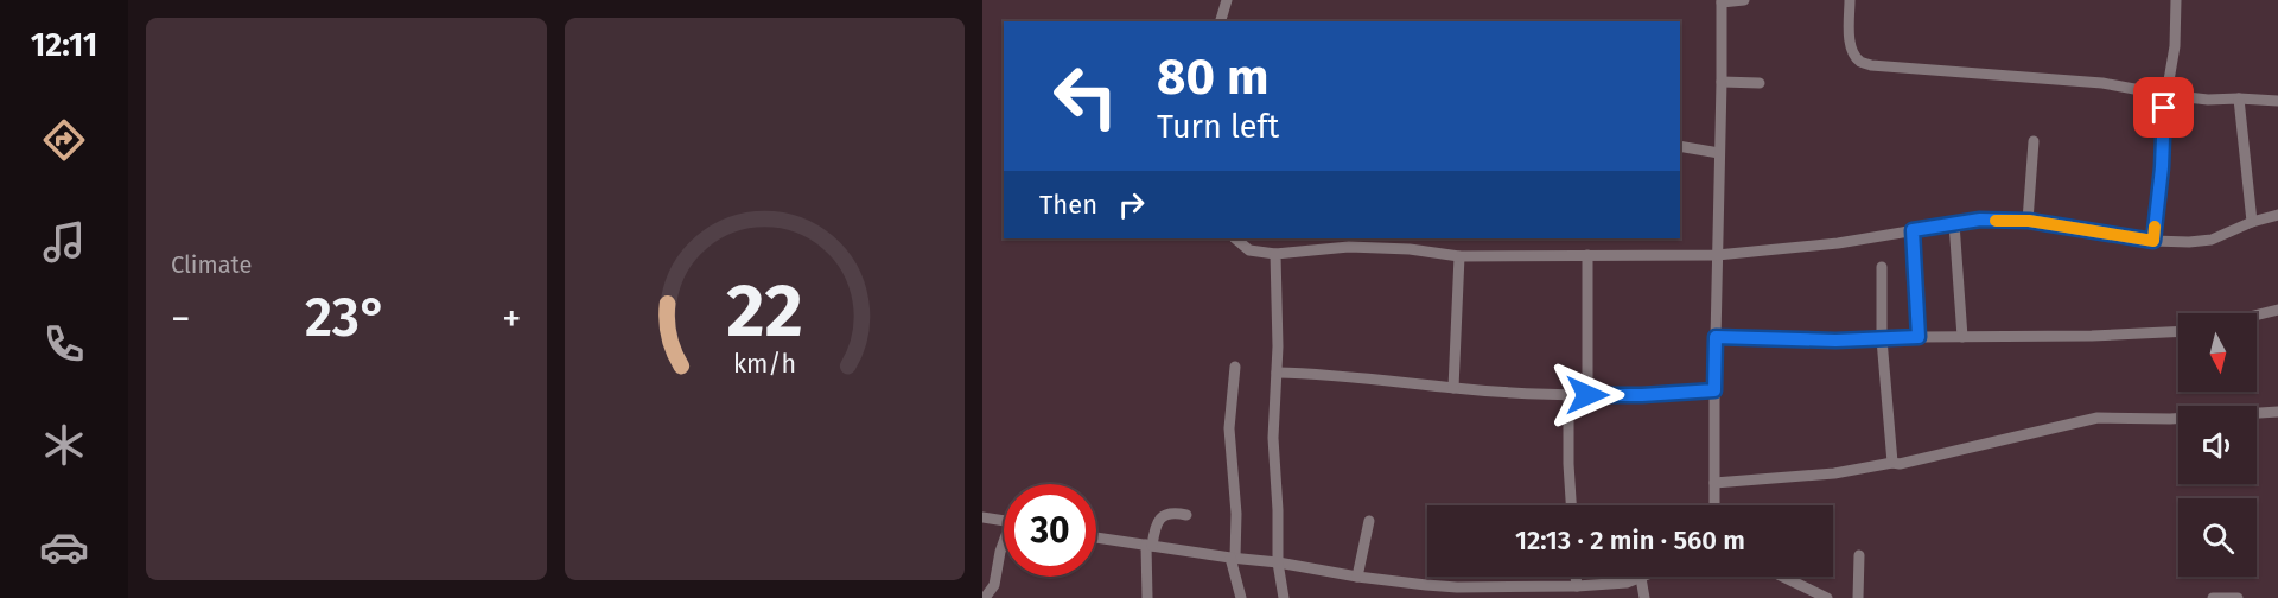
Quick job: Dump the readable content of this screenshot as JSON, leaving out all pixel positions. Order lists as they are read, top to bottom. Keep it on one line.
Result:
{"north":"bottom","page":{"tabs":"12:11","tile":"Climate","turn":["80 m","Turn left"],"then":"Then","heat":["−","23°","+"],"limit":"30","trip":"12:13 · 2 min · 560 m","gauge":["22","km/h"]}}
